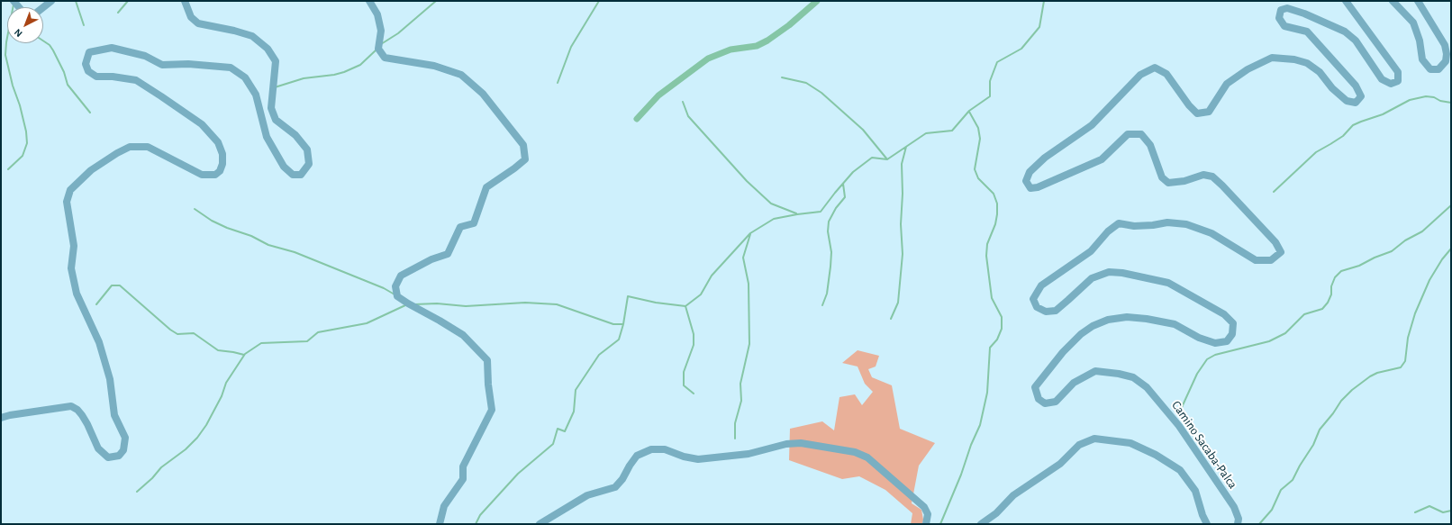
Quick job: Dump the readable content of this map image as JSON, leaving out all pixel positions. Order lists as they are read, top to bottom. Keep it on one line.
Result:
{"streets":{"street":["Camino Sacaba-Palca"]},"north":"bottom left"}
